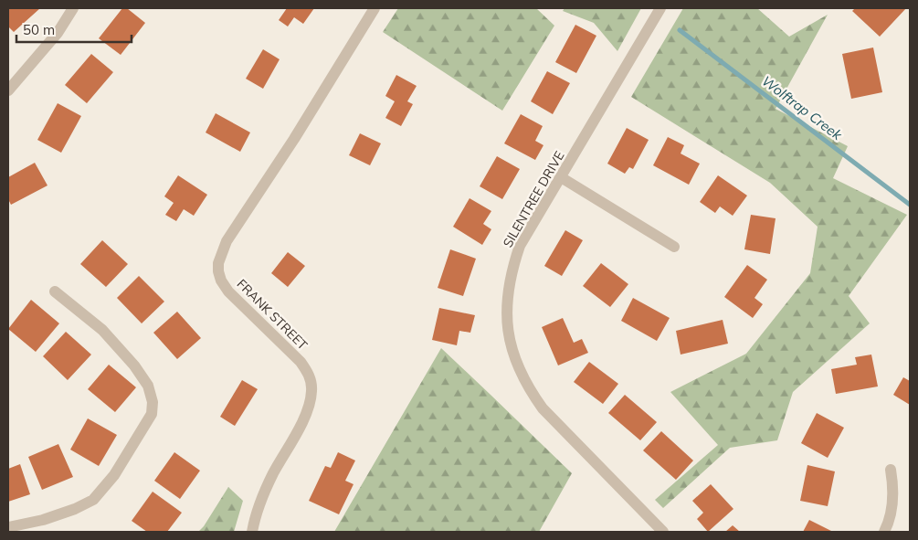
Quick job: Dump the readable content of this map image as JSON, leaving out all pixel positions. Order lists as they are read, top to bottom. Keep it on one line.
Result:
{"streets":{"street":["SILENTREE DRIVE","FRANK STREET"]},"water":["Wolftrap Creek"],"scale_bar":"50 m"}
